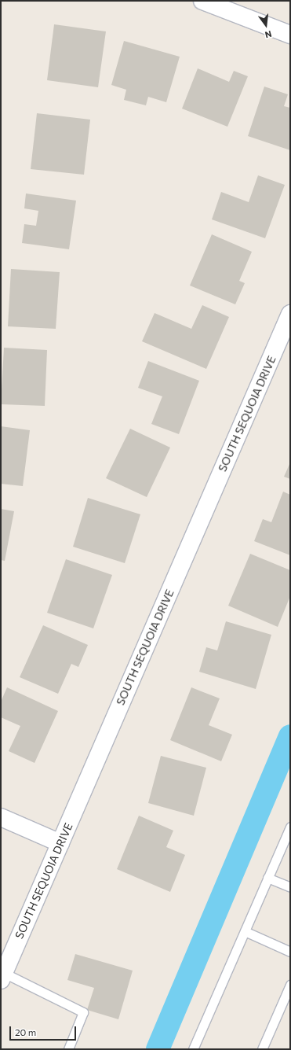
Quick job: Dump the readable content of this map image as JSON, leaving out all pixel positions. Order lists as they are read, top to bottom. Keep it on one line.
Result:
{"streets":{"street":["SOUTH SEQUOIA DRIVE"]},"scale_bar":"20 m","north":"bottom"}
